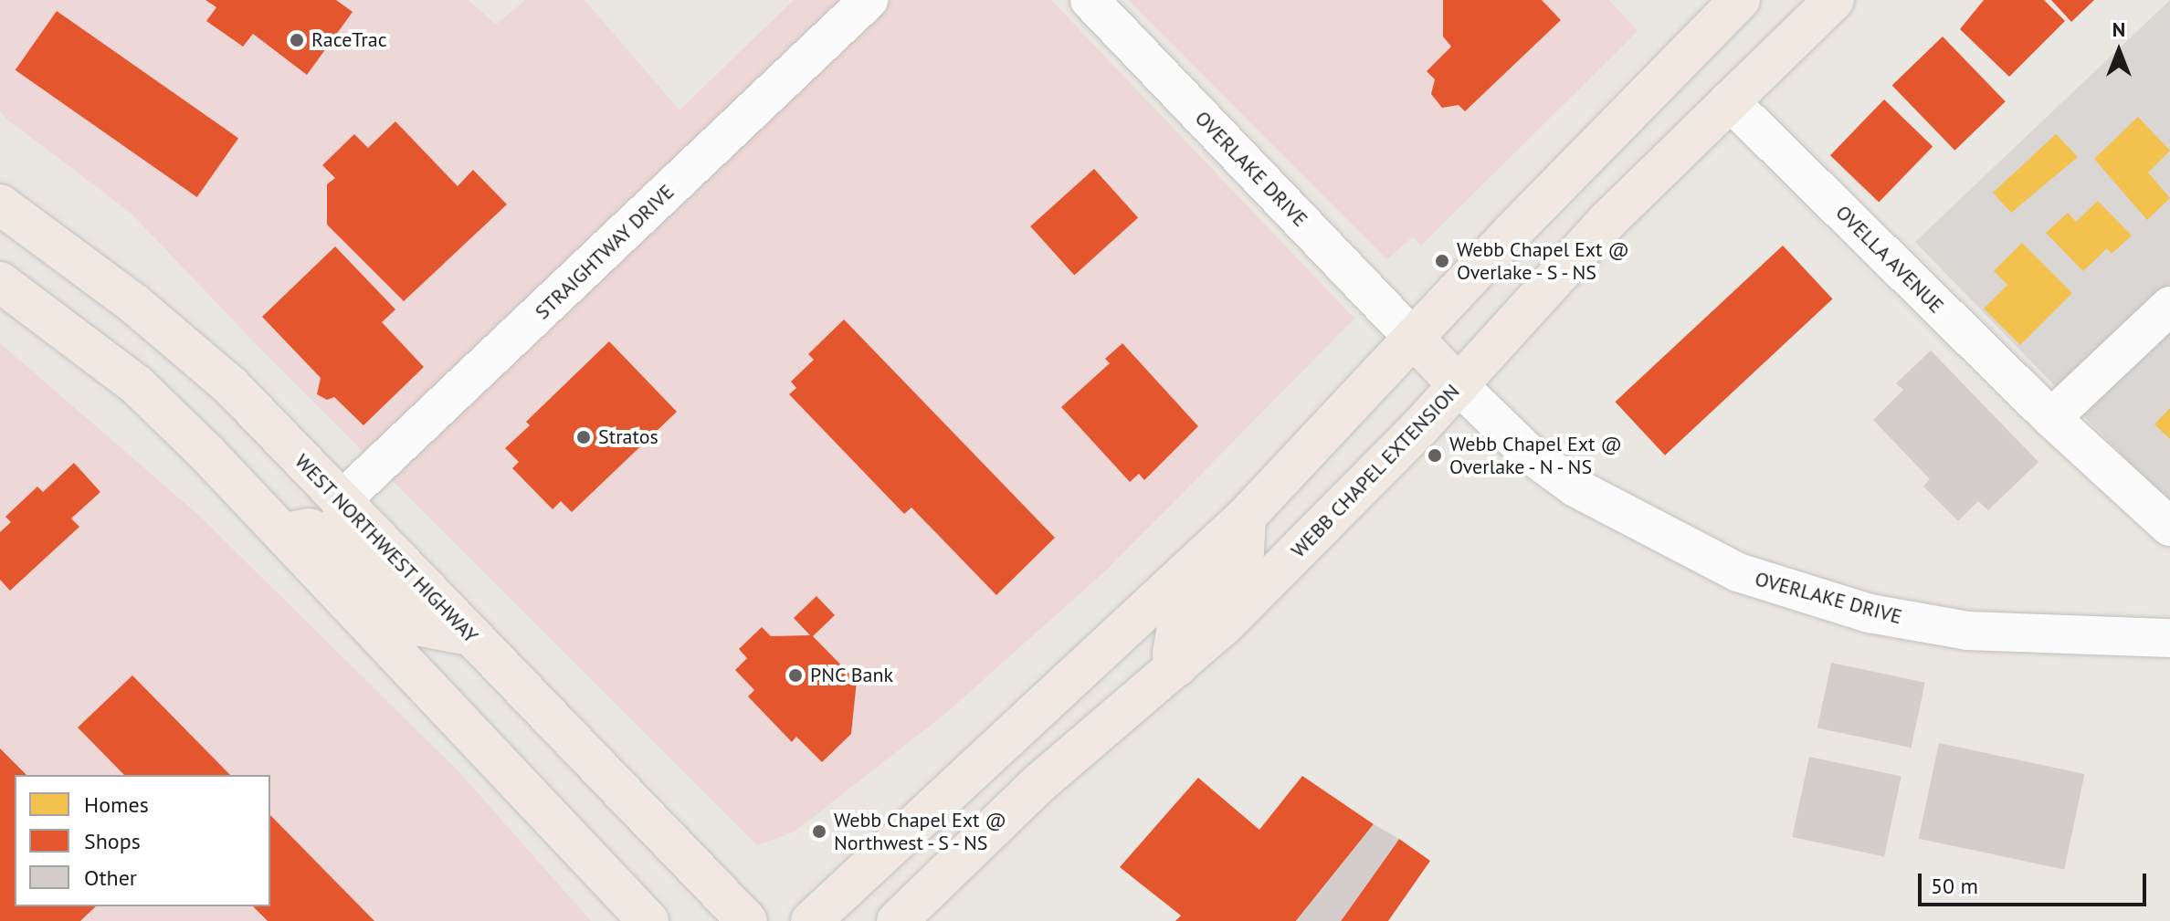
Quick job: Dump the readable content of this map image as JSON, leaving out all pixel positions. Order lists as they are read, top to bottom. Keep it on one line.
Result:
{"streets":{"main road":["WEBB CHAPEL EXTENSION","WEST NORTHWEST HIGHWAY"],"street":["OVERLAKE DRIVE","STRAIGHTWAY DRIVE","OVELLA AVENUE"]},"crossings":[["OVERLAKE DRIVE","WEBB CHAPEL EXTENSION"],["STRAIGHTWAY DRIVE","WEST NORTHWEST HIGHWAY"],["OVELLA AVENUE","WEBB CHAPEL EXTENSION"]],"places":["RaceTrac","Webb Chapel Ext @ Overlake - S - NS","Stratos","Webb Chapel Ext @ Overlake - N - NS","PNC Bank","Webb Chapel Ext @ Northwest - S - NS"],"legend":["Homes","Shops","Other"],"scale_bar":"50 m","north":"top"}
